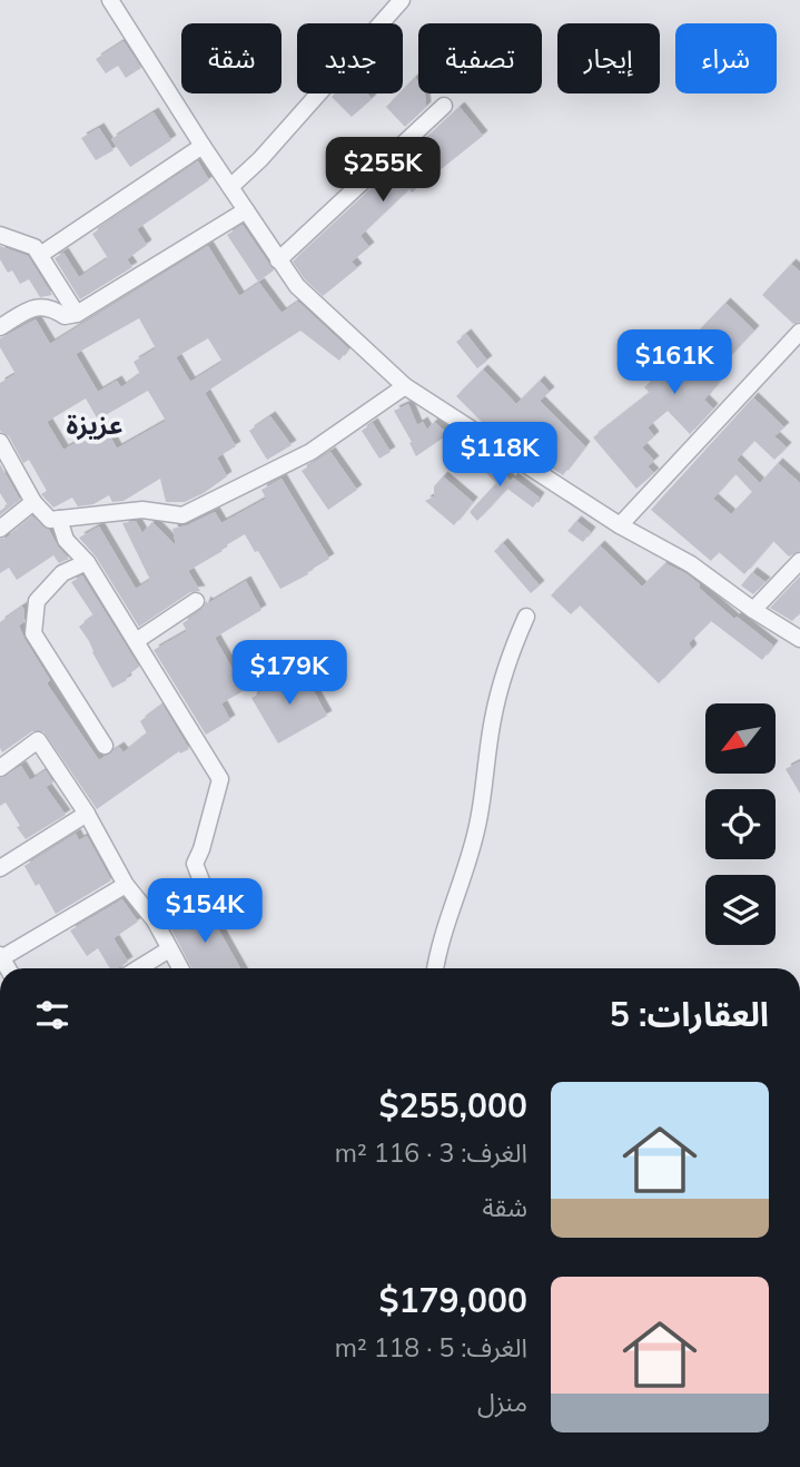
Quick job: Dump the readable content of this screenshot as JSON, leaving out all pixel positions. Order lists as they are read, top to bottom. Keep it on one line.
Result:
{"districts":["عزيزة"],"north":"bottom left","page":{"chip":["شراء","إيجار","تصفية","جديد","شقة"],"price":["$255K","$161K","$118K","$179K","$154K"],"heading":"العقارات: 5","list":[{"name":"$255,000","note":"الغرف: 3 · 116 m² · شقة"},{"name":"$179,000","note":"الغرف: 5 · 118 m² · منزل"}]}}
